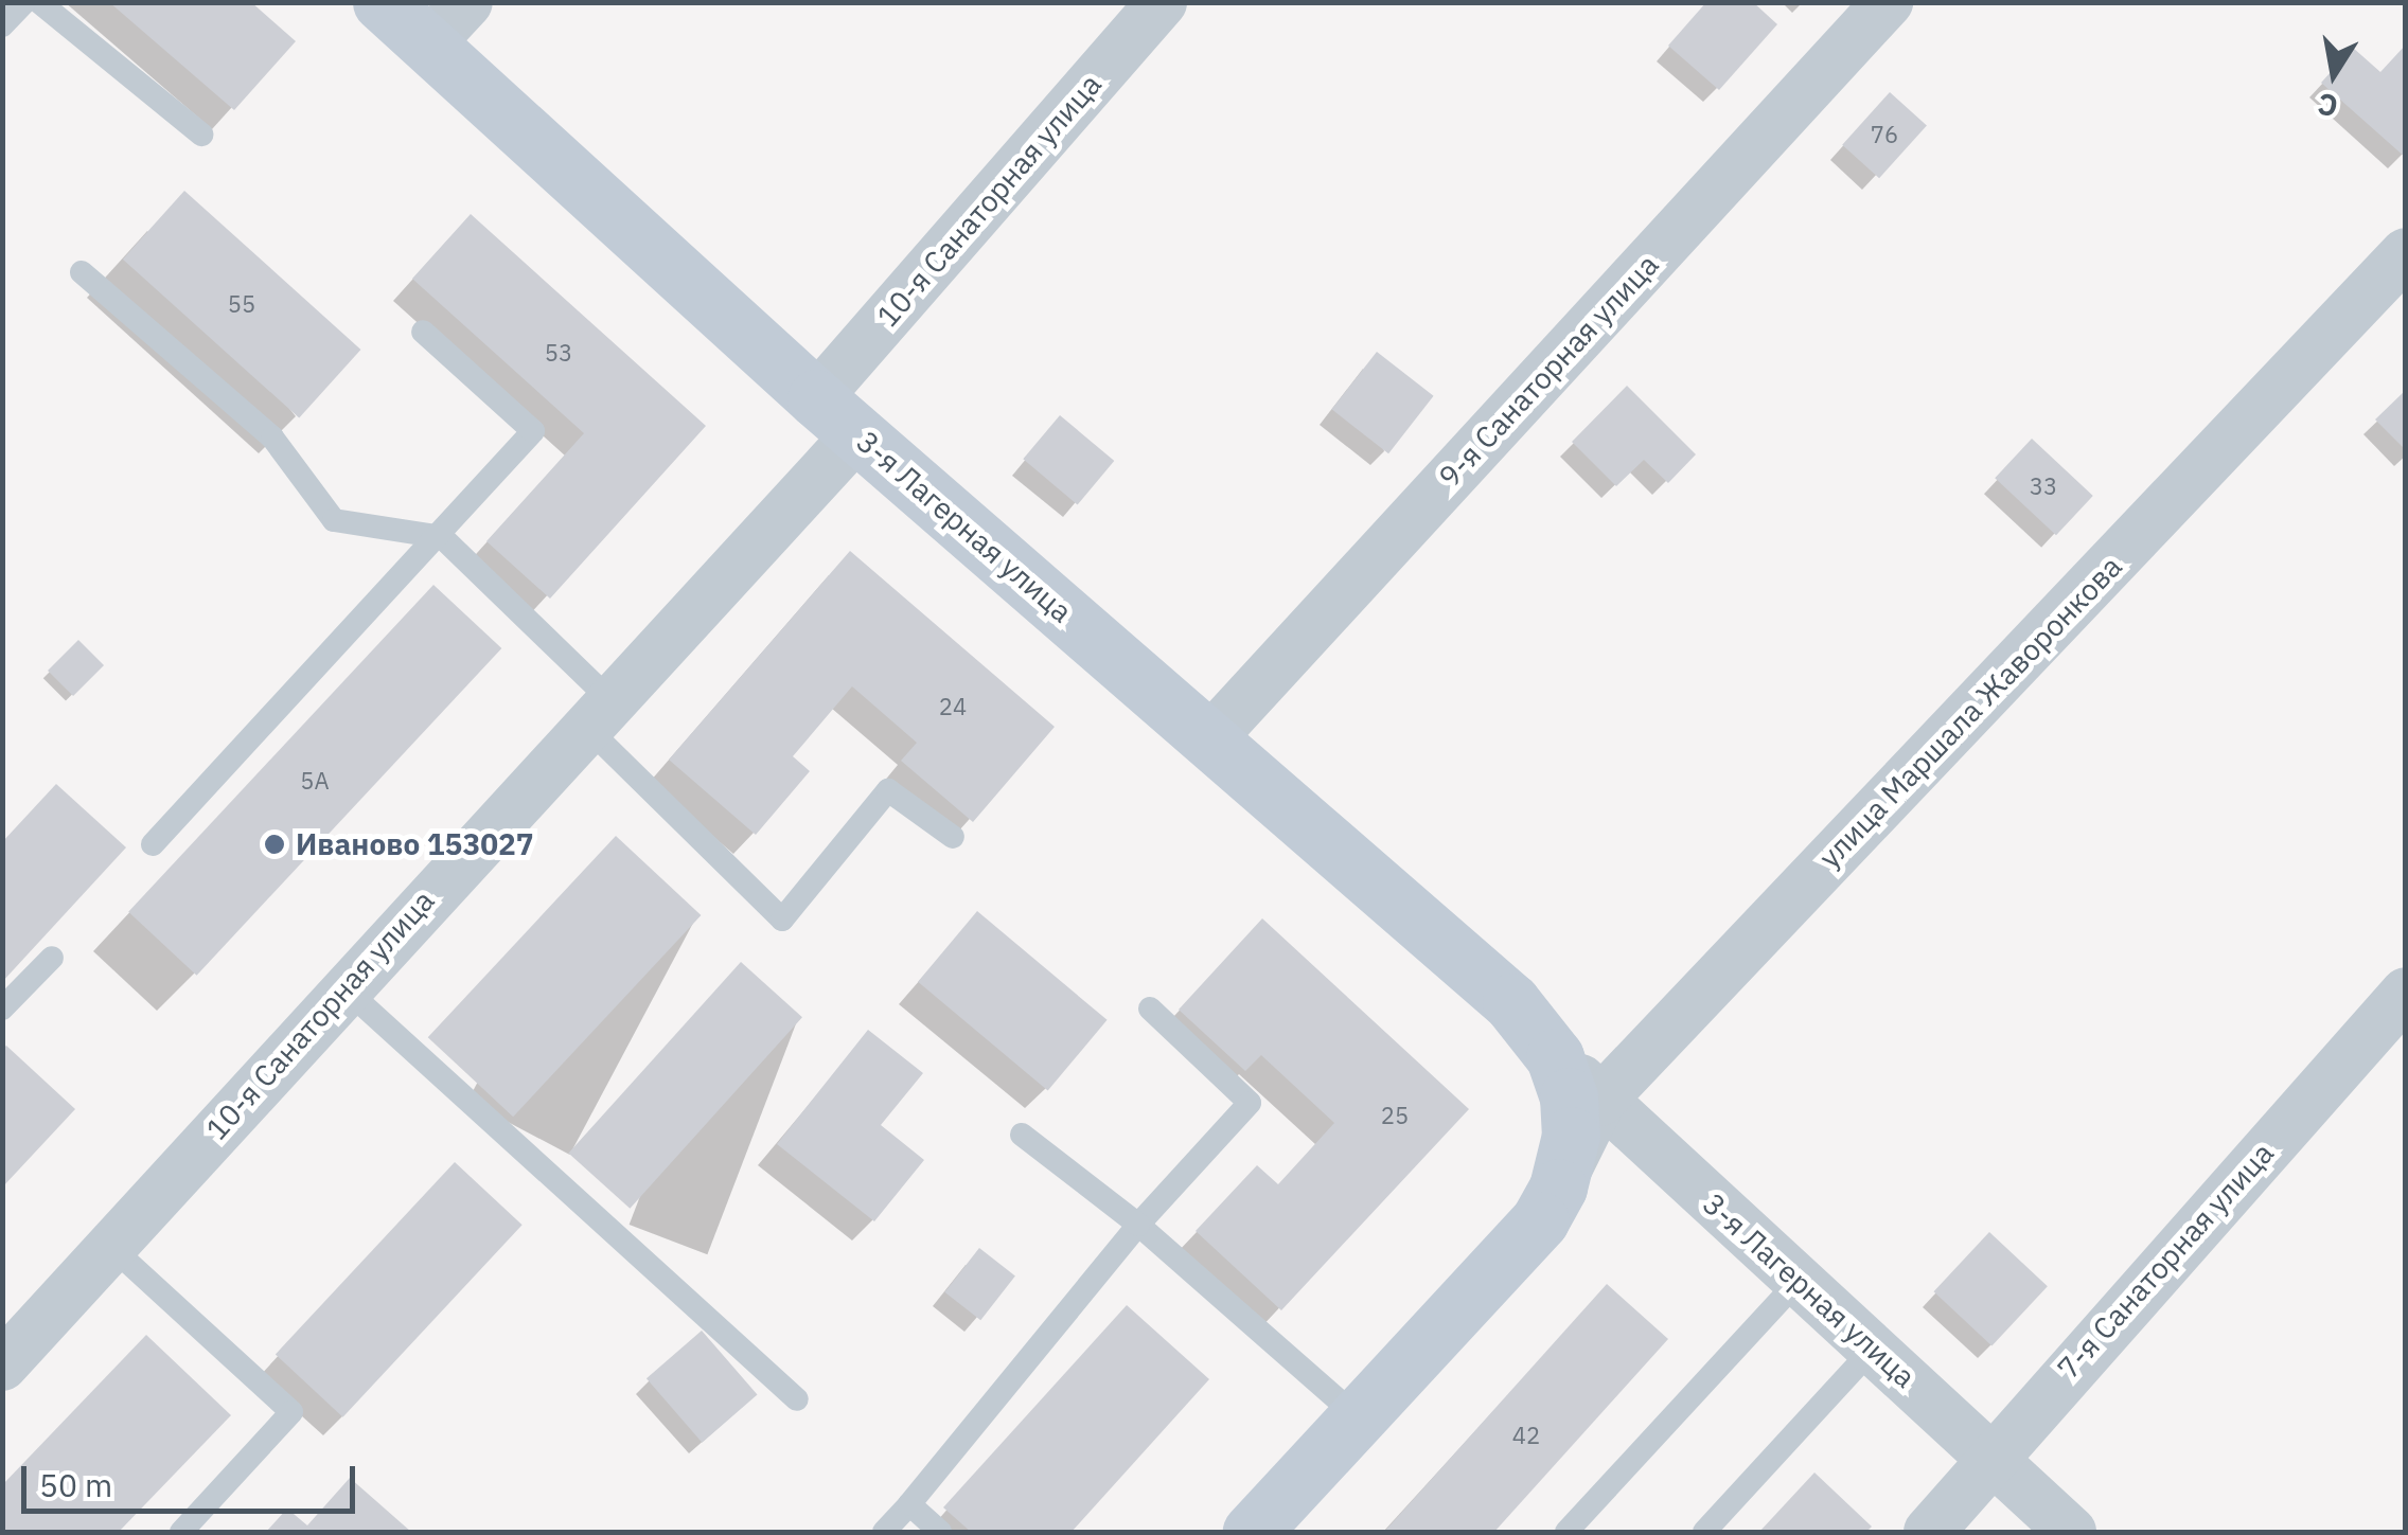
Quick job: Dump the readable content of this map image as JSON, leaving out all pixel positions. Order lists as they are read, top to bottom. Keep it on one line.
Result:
{"streets":{"main road":["3-я Лагерная улица"],"street":["10-я Санаторная улица","9-я Санаторная улица","улица Маршала Жаворонкова","7-я Санаторная улица"]},"crossings":[["10-я Санаторная улица","3-я Лагерная улица"],["9-я Санаторная улица","3-я Лагерная улица"],["3-я Лагерная улица","улица Маршала Жаворонкова"],["3-я Лагерная улица","7-я Санаторная улица"]],"places":["Иваново 153027"],"house_numbers":["76","55","53","33","24","5А","25","42"],"scale_bar":"50 m","north":"bottom"}
